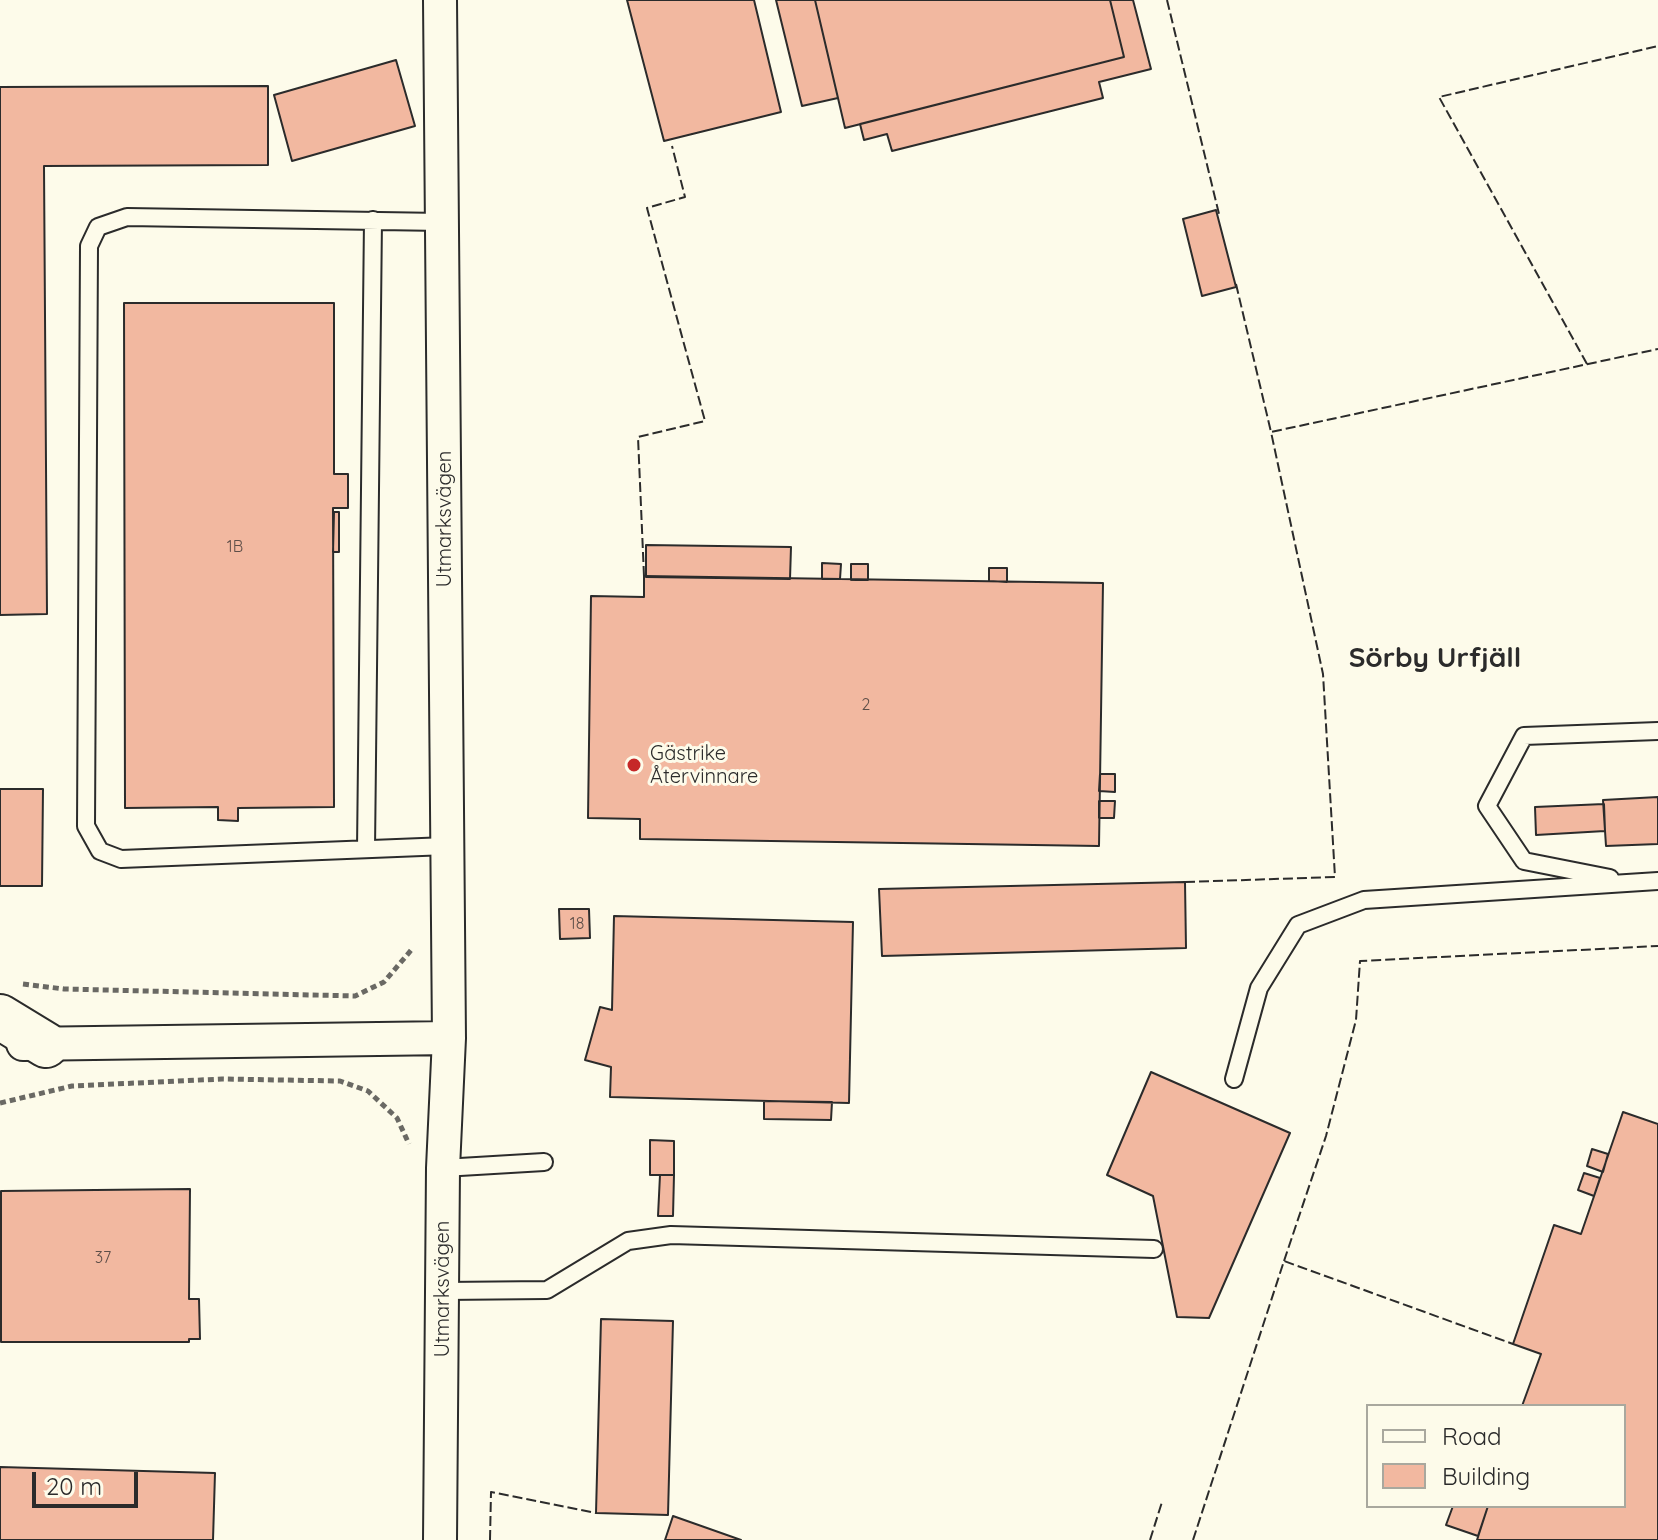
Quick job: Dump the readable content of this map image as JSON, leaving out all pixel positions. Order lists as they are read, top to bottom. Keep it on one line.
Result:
{"streets":{"street":["Utmarksvägen"]},"districts":["Sörby Urfjäll"],"places":["Gästrike Återvinnare"],"house_numbers":["1B","2","18","37"],"legend":["Road","Building"],"scale_bar":"20 m"}
